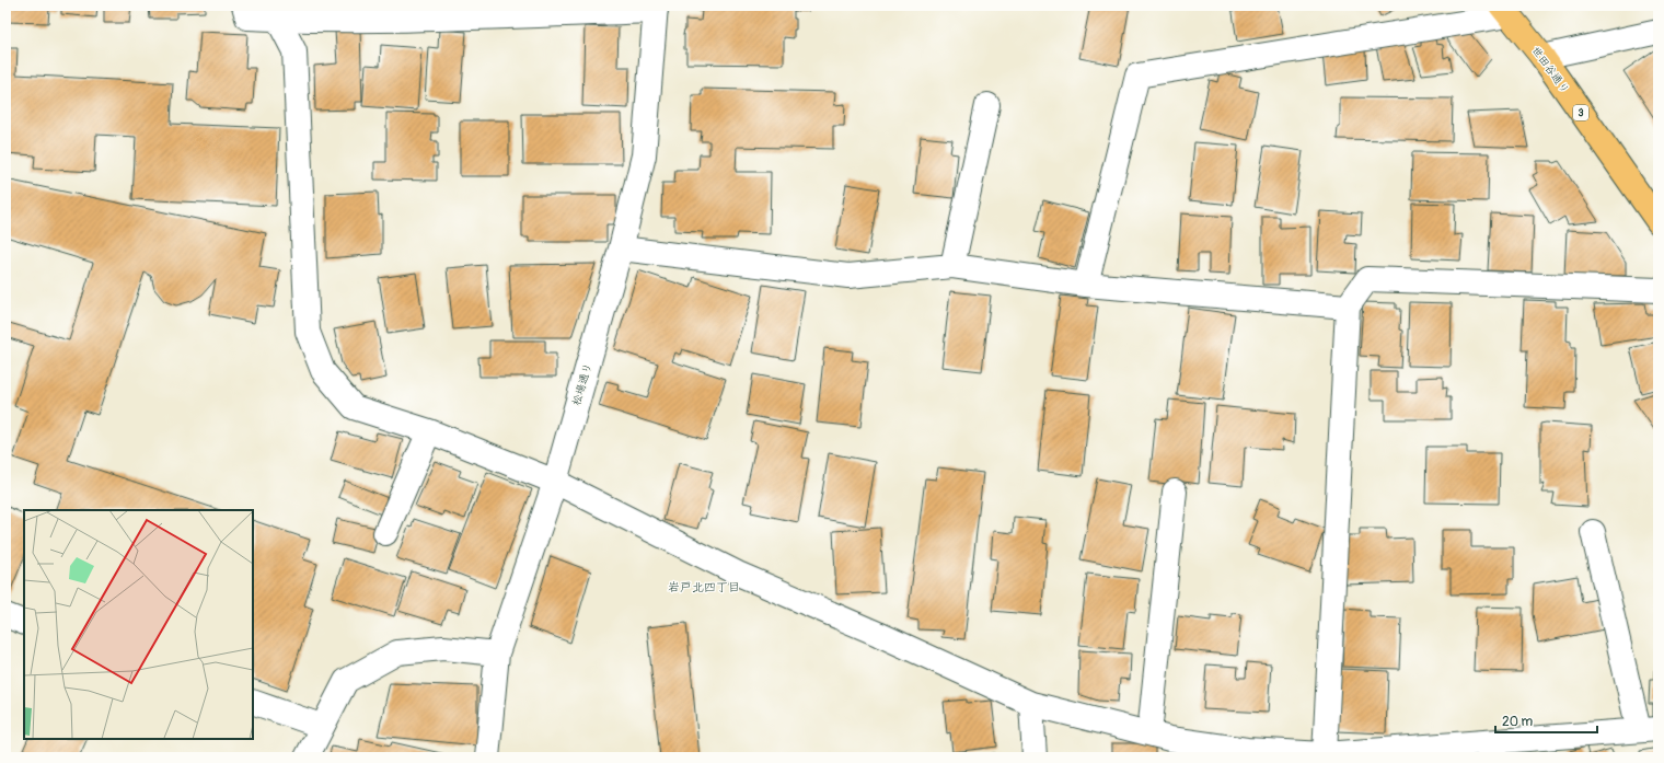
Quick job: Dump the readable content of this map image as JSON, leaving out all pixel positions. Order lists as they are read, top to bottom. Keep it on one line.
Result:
{"streets":{"main road":["世田谷通り","3"],"street":["松場通り"]},"districts":["岩戸北四丁目"],"scale_bar":"20 m"}
